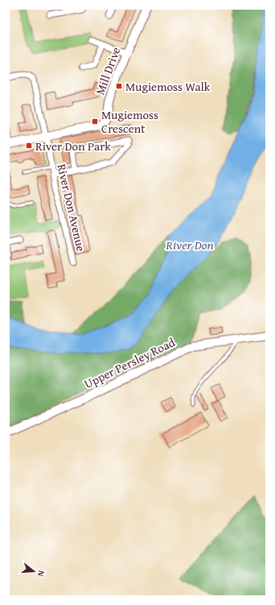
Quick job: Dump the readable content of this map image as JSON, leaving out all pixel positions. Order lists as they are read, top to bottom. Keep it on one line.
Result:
{"streets":{"street":["Mill Drive","River Don Avenue","Upper Persley Road"]},"crossings":[["Mill Drive","River Don Avenue"]],"water":["River Don"],"places":{"transit":["Mugiemoss Walk","Mugiemoss Crescent","River Don Park"]},"north":"right"}
